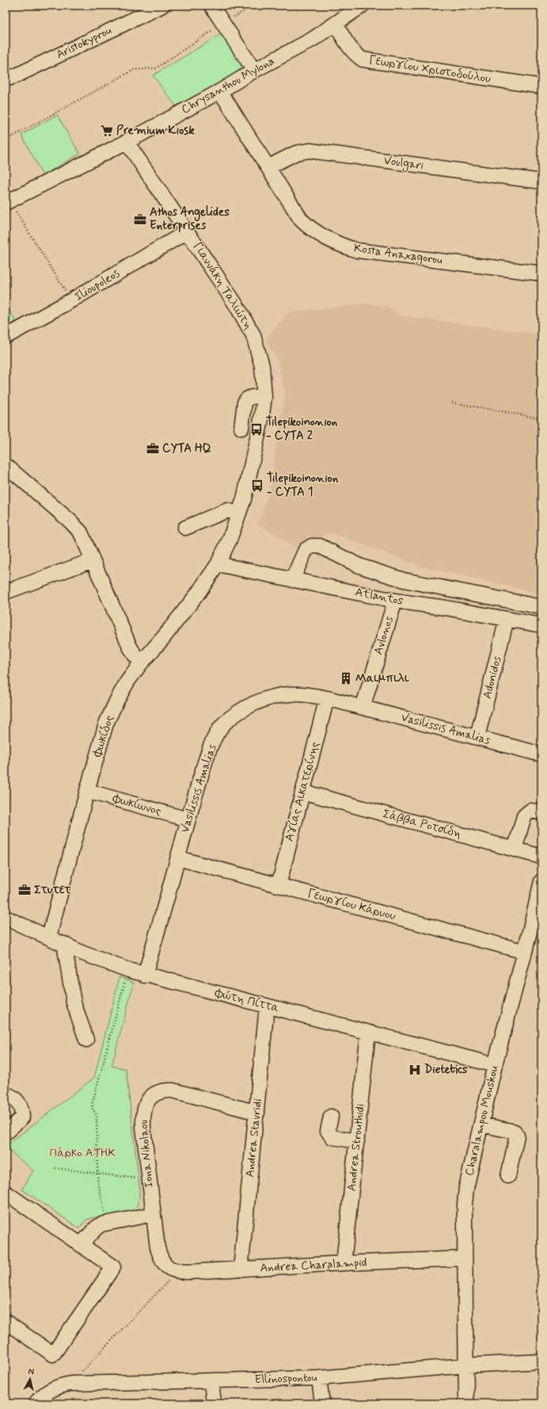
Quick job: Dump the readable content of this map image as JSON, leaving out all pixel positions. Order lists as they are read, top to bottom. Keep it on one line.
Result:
{"streets":{"street":["Aristokyprou","Γεωργίου Χριστοδούλου","Chrysanthou Mylona","Voulgari","Kosta Anaxagorou","Ilioupoleos","Γιαννάκη Ταλιώτη","Atlantos","Avlonos","Adonidos","Vasilissis Amalias","Φωκίδος","Αγίας Αικατερίνης","Φωκίωνος","Σάββα Ροτσίδη","Γεωργίου Κάρυου","Φώτη Πίττα","Charalampou Mouskou","Andrea Stavridi","Andrea Strouthidi","Iona Nikolaou","Andrea Charalampid","Ellinospontou"]},"crossings":[["Γεωργίου Χριστοδούλου","Chrysanthou Mylona"],["Chrysanthou Mylona","Kosta Anaxagorou"],["Chrysanthou Mylona","Γιαννάκη Ταλιώτη"],["Voulgari","Kosta Anaxagorou"],["Ilioupoleos","Γιαννάκη Ταλιώτη"],["Γιαννάκη Ταλιώτη","Φωκίδος"],["Atlantos","Avlonos"],["Atlantos","Adonidos"],["Atlantos","Φωκίδος"],["Avlonos","Vasilissis Amalias"],["Adonidos","Vasilissis Amalias"],["Vasilissis Amalias","Αγίας Αικατερίνης"],["Vasilissis Amalias","Φωκίωνος"],["Vasilissis Amalias","Γεωργίου Κάρυου"],["Vasilissis Amalias","Φώτη Πίττα"],["Φωκίδος","Φωκίωνος"],["Φωκίδος","Φώτη Πίττα"],["Αγίας Αικατερίνης","Σάββα Ροτσίδη"],["Αγίας Αικατερίνης","Γεωργίου Κάρυου"],["Γεωργίου Κάρυου","Charalampou Mouskou"],["Φώτη Πίττα","Charalampou Mouskou"],["Φώτη Πίττα","Andrea Stavridi"],["Φώτη Πίττα","Andrea Strouthidi"],["Charalampou Mouskou","Andrea Charalampid"],["Charalampou Mouskou","Ellinospontou"],["Andrea Stavridi","Iona Nikolaou"],["Andrea Stavridi","Andrea Charalampid"],["Andrea Strouthidi","Andrea Charalampid"],["Iona Nikolaou","Andrea Charalampid"]],"parks":["Πάρκο ΑΤΗΚ"],"places":{"supermarket":["Premium Kiosk"],"office":["Athos Angelides Enterprises","CYTA HQ","Στυτετ"],"bus stop":["Tilepikoinonion - CYTA 2","Tilepikoinonion - CYTA 1"],"building":["Μαιμπιλι"],"hospital":["Dietetics"]},"north":"top"}
